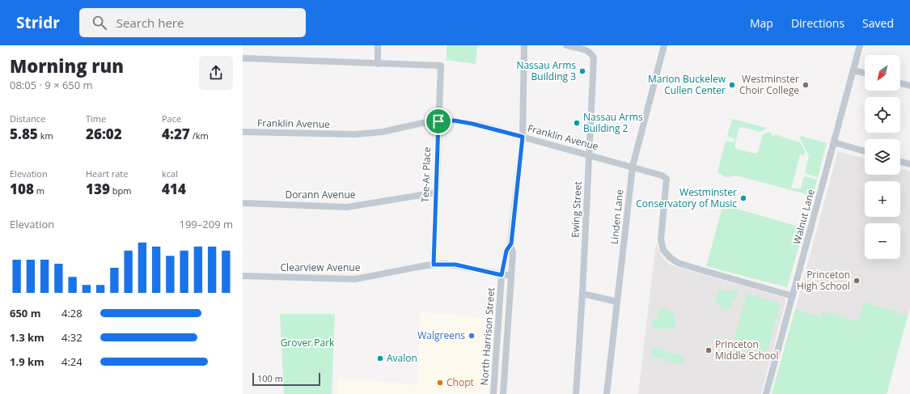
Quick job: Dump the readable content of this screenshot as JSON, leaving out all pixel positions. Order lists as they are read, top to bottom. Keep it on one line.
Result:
{"streets":{"street":["Franklin Avenue","Tee-Ar Place","Dorann Avenue","Ewing Street","Linden Lane","Walnut Lane","Clearview Avenue","North Harrison Street"]},"crossings":[["Franklin Avenue","Tee-Ar Place"],["Franklin Avenue","Ewing Street"],["Franklin Avenue","Linden Lane"],["Franklin Avenue","Walnut Lane"],["Franklin Avenue","North Harrison Street"],["Tee-Ar Place","Dorann Avenue"],["Tee-Ar Place","Clearview Avenue"],["Clearview Avenue","North Harrison Street"]],"parks":["Grover Park"],"places":["Nassau Arms Building 3","Marion Buckelew Cullen Center","Westminster Choir College","Nassau Arms Building 2","Westminster Conservatory of Music","Princeton High School","Walgreens","Princeton Middle School","Avalon","Chopt"],"scale_bar":"100 m","north":"bottom left","page":{"header":"Stridr","search":"Search here","nav":["Map","Directions","Saved"],"heading":["Morning run","08:05 · 9 × 650 m"],"map_buttons":["+","−"],"stats":[["Distance","5.85 km"],["Time","26:02"],["Pace","4:27 /km"],["Elevation","108 m"],["Heart rate","139 bpm"],["kcal","414"]],"chart":["Elevation","199–209 m"],"list":[{"name":"650 m","note":"4:28"},{"name":"1.3 km","note":"4:32"},{"name":"1.9 km","note":"4:24"}],"scale":"100 m"}}
